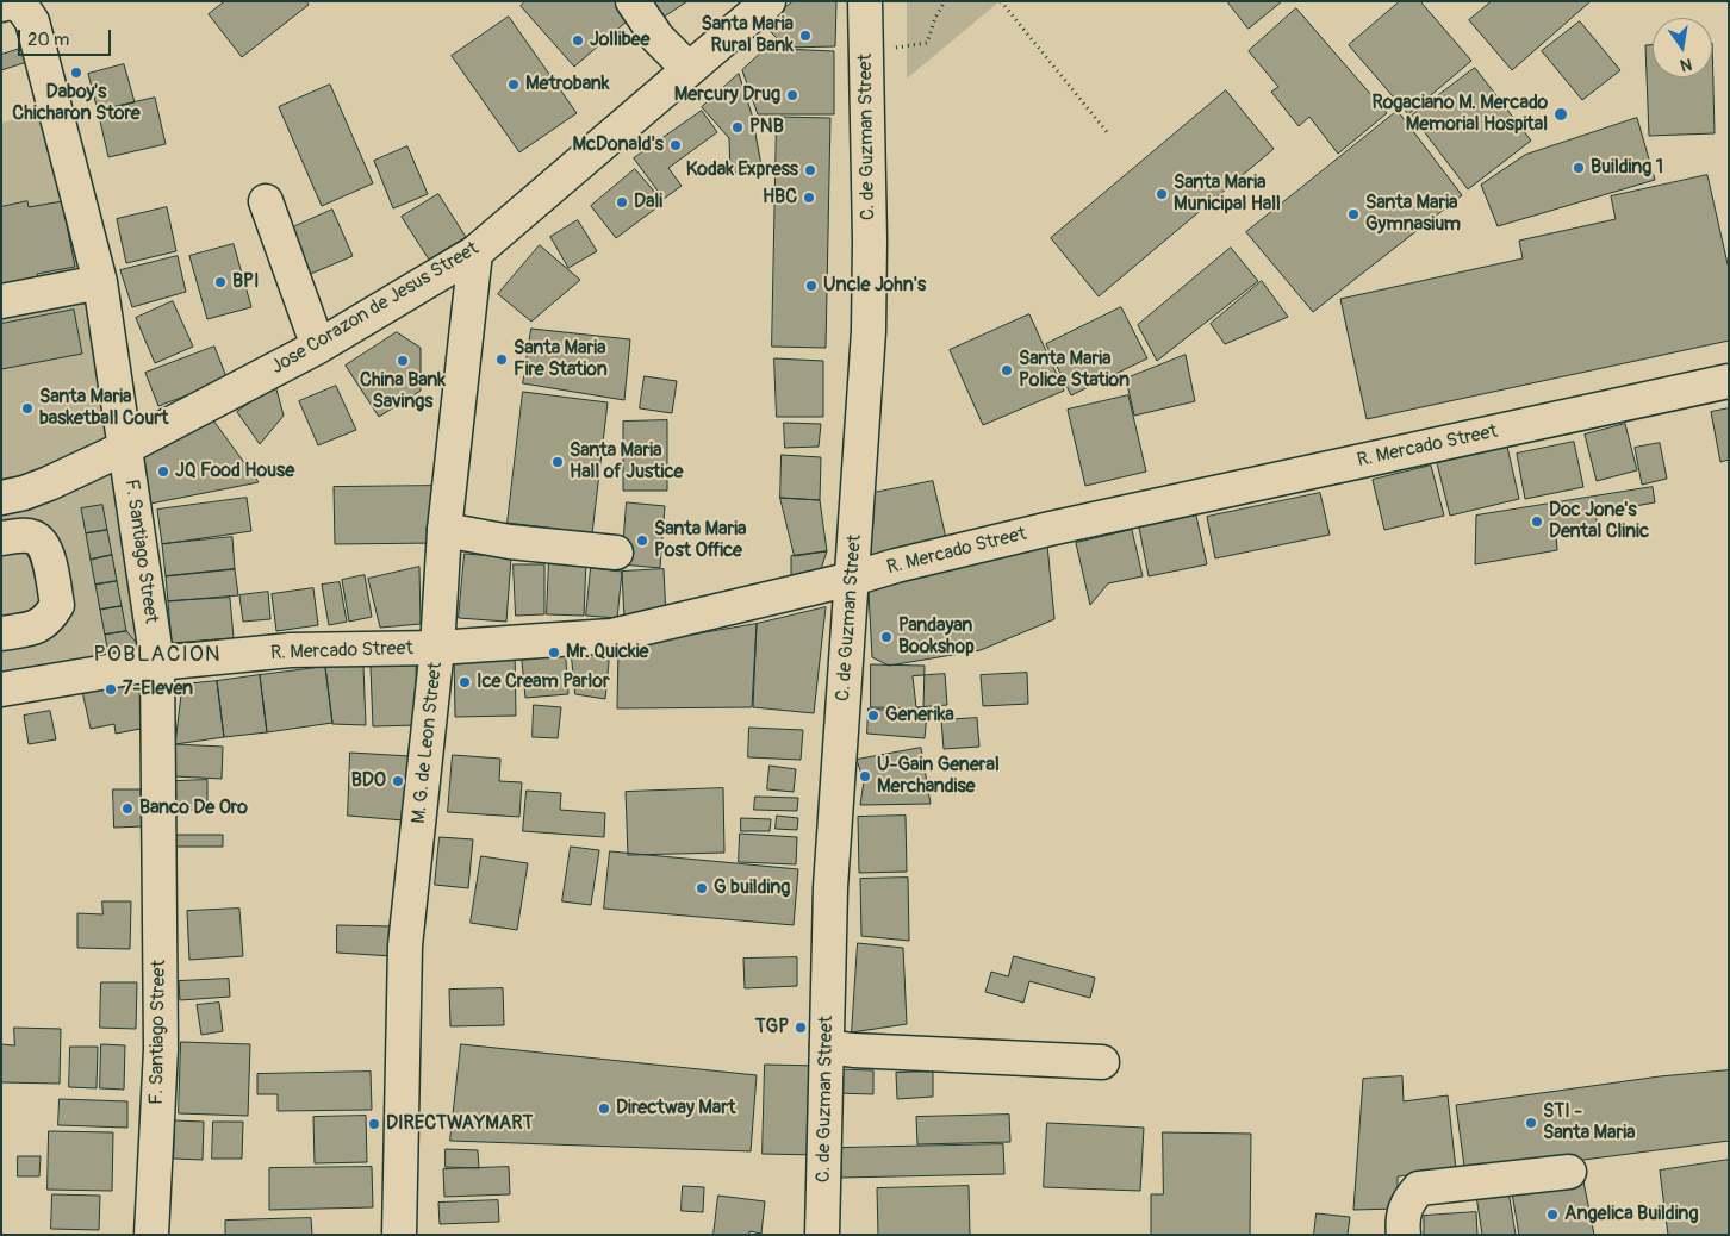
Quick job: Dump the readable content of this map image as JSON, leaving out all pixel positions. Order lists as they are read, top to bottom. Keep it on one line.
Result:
{"streets":{"street":["C. de Guzman Street","Jose Corazon de Jesus Street","R. Mercado Street","F. Santiago Street","M. G. de Leon Street"]},"crossings":[["C. de Guzman Street","R. Mercado Street"],["Jose Corazon de Jesus Street","F. Santiago Street"],["Jose Corazon de Jesus Street","M. G. de Leon Street"],["R. Mercado Street","F. Santiago Street"],["R. Mercado Street","M. G. de Leon Street"]],"districts":["POBLACION"],"places":["Santa Maria Rural Bank","Jollibee","Daboy's Chicharon Store","Metrobank","Mercury Drug","Rogaciano M. Mercado Memorial Hospital","PNB","McDonald's","Building 1","Kodak Express","Santa Maria Municipal Hall","HBC","Dali","Santa Maria Gymnasium","BPI","Uncle John's","Santa Maria Fire Station","China Bank Savings","Santa Maria Police Station","Santa Maria basketball Court","Santa Maria Hall of Justice","JQ Food House","Doc Jone's Dental Clinic","Santa Maria Post Office","Pandayan Bookshop","Mr. Quickie","Ice Cream Parlor","7-Eleven","Generika","U-Gain General Merchandise","BDO","Banco De Oro","G building","TGP","Directway Mart","STI - Santa Maria","DIRECTWAYMART","Angelica Building"],"scale_bar":"20 m","north":"bottom"}
